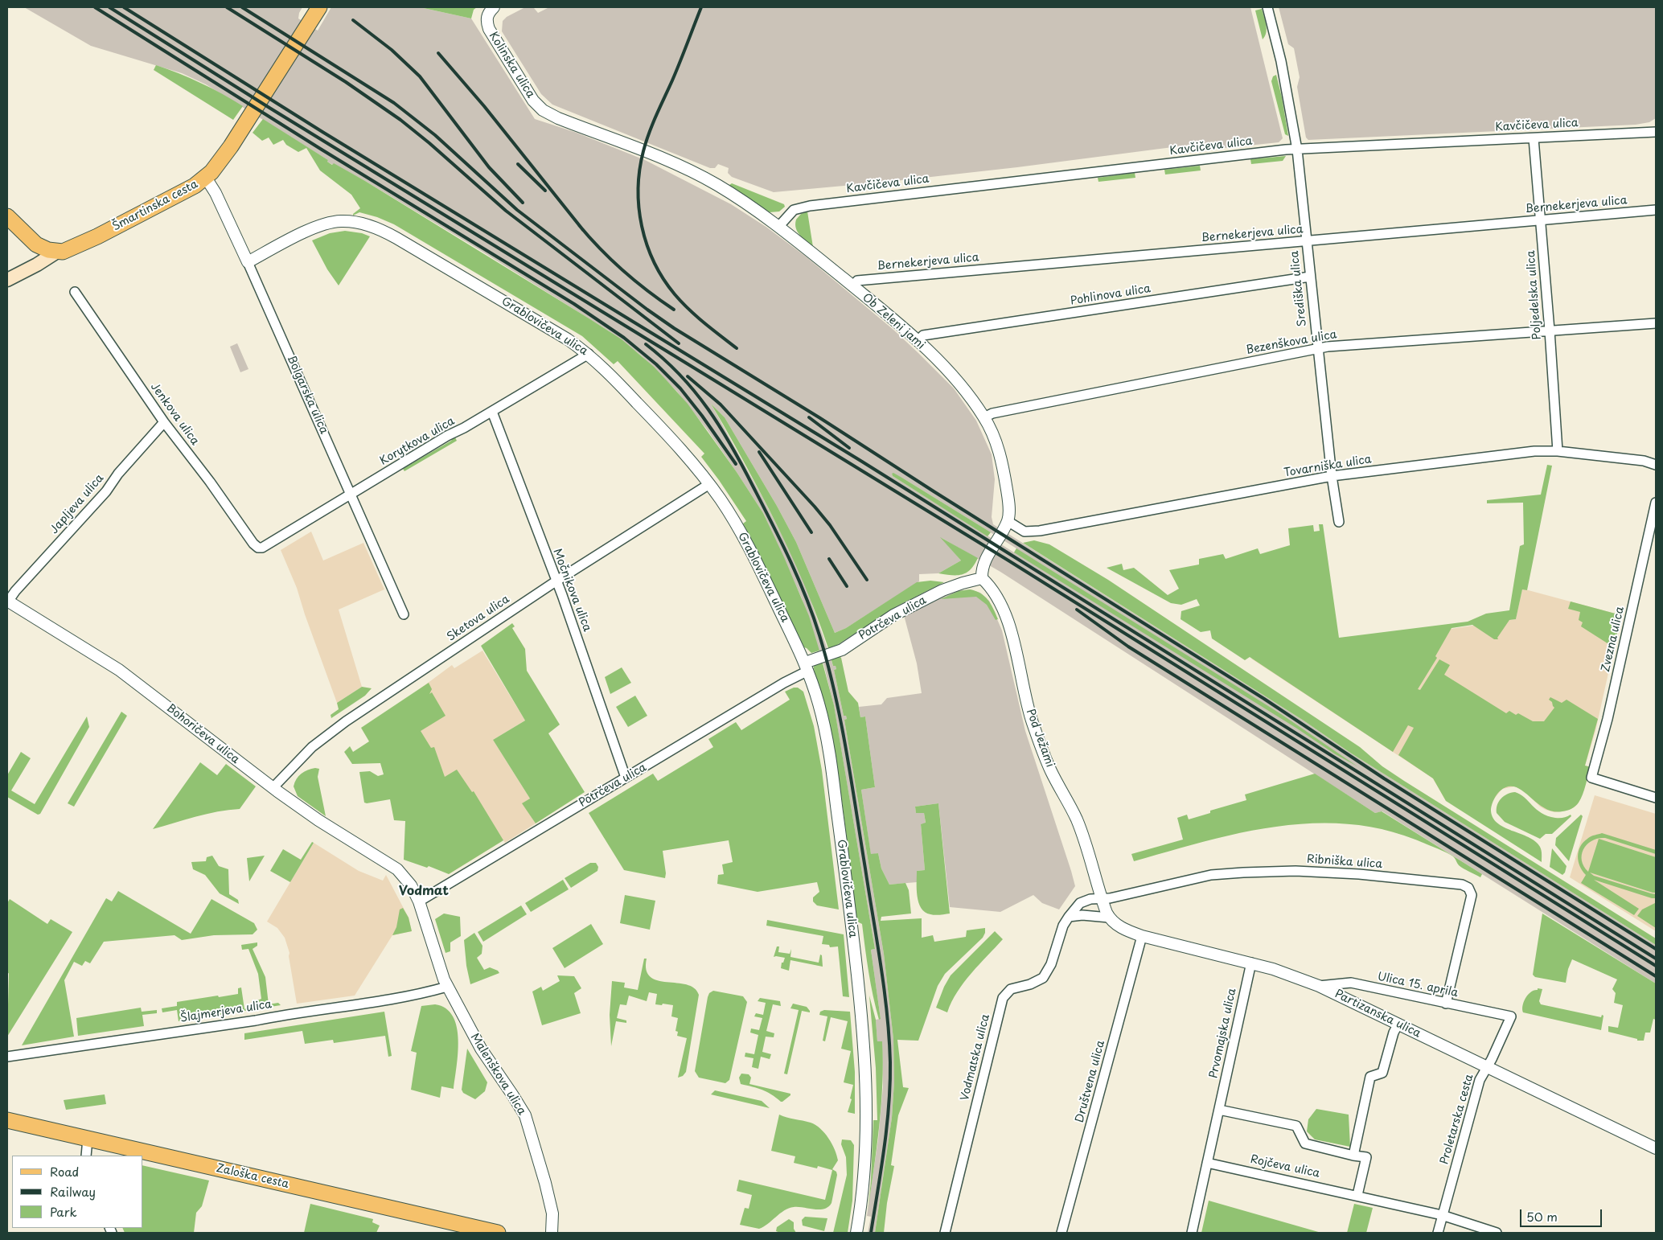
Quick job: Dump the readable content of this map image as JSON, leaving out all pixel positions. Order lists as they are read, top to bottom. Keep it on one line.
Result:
{"streets":{"main road":["Šmartinska cesta","Zaloška cesta"],"street":["Kolinska ulica","Kavčičeva ulica","Bernekerjeva ulica","Središka ulica","Pohlinova ulica","Poljedelska ulica","Ob Zeleni jami","Grablovičeva ulica","Bezenškova ulica","Bolgarska ulica","Jenkova ulica","Korytkova ulica","Tovarniška ulica","Japljeva ulica","Močnikova ulica","Sketova ulica","Potrčeva ulica","Zvezna ulica","Bohoričeva ulica","Pod Ježami","Ribniška ulica","Ulica 15. aprila","Šlajmerjeva ulica","Partizanska ulica","Prvomajska ulica","Vodmatska ulica","Malenškova ulica","Društvena ulica","Proletarska cesta","Rojčeva ulica"]},"crossings":[["Kolinska ulica","Ob Zeleni jami"],["Kavčičeva ulica","Središka ulica"],["Kavčičeva ulica","Poljedelska ulica"],["Kavčičeva ulica","Ob Zeleni jami"],["Bernekerjeva ulica","Središka ulica"],["Bernekerjeva ulica","Poljedelska ulica"],["Bernekerjeva ulica","Ob Zeleni jami"],["Šmartinska cesta","Bolgarska ulica"],["Središka ulica","Pohlinova ulica"],["Središka ulica","Bezenškova ulica"],["Središka ulica","Tovarniška ulica"],["Pohlinova ulica","Ob Zeleni jami"],["Poljedelska ulica","Bezenškova ulica"],["Poljedelska ulica","Tovarniška ulica"],["Ob Zeleni jami","Bezenškova ulica"],["Ob Zeleni jami","Tovarniška ulica"],["Grablovičeva ulica","Bolgarska ulica"],["Grablovičeva ulica","Korytkova ulica"],["Grablovičeva ulica","Sketova ulica"],["Grablovičeva ulica","Potrčeva ulica"],["Bolgarska ulica","Korytkova ulica"],["Jenkova ulica","Korytkova ulica"],["Jenkova ulica","Japljeva ulica"],["Korytkova ulica","Močnikova ulica"],["Japljeva ulica","Bohoričeva ulica"],["Močnikova ulica","Sketova ulica"],["Močnikova ulica","Potrčeva ulica"],["Sketova ulica","Bohoričeva ulica"],["Potrčeva ulica","Bohoričeva ulica"],["Potrčeva ulica","Pod Ježami"],["Potrčeva ulica","Malenškova ulica"],["Bohoričeva ulica","Malenškova ulica"],["Pod Ježami","Ribniška ulica"],["Pod Ježami","Vodmatska ulica"],["Ribniška ulica","Ulica 15. aprila"],["Ribniška ulica","Vodmatska ulica"],["Ulica 15. aprila","Partizanska ulica"],["Ulica 15. aprila","Proletarska cesta"],["Šlajmerjeva ulica","Malenškova ulica"],["Partizanska ulica","Prvomajska ulica"],["Partizanska ulica","Društvena ulica"],["Partizanska ulica","Proletarska cesta"],["Prvomajska ulica","Rojčeva ulica"],["Proletarska cesta","Rojčeva ulica"]],"districts":["Vodmat"],"legend":["Road","Railway","Park"],"scale_bar":"50 m"}
